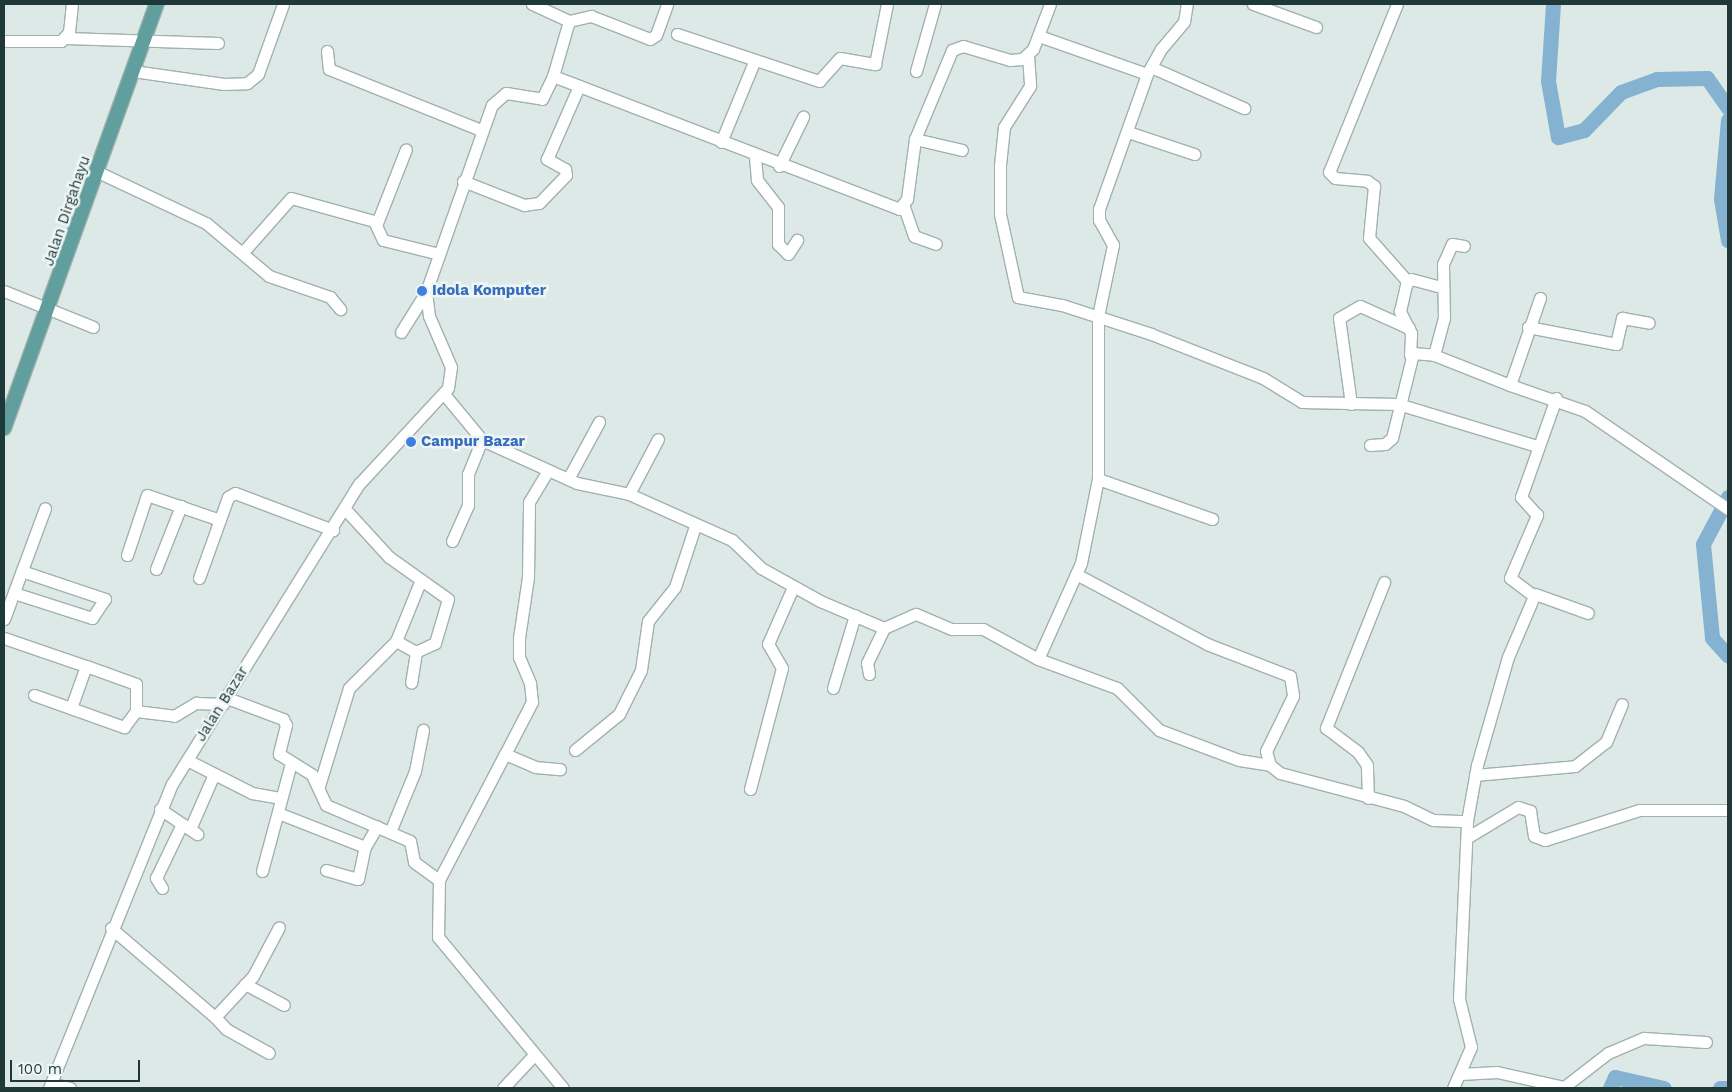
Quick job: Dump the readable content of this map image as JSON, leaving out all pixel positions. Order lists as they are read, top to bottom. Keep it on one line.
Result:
{"streets":{"main road":["Jalan Dirgahayu"],"street":["Jalan Bazar"]},"places":["Idola Komputer","Campur Bazar"],"scale_bar":"100 m"}
